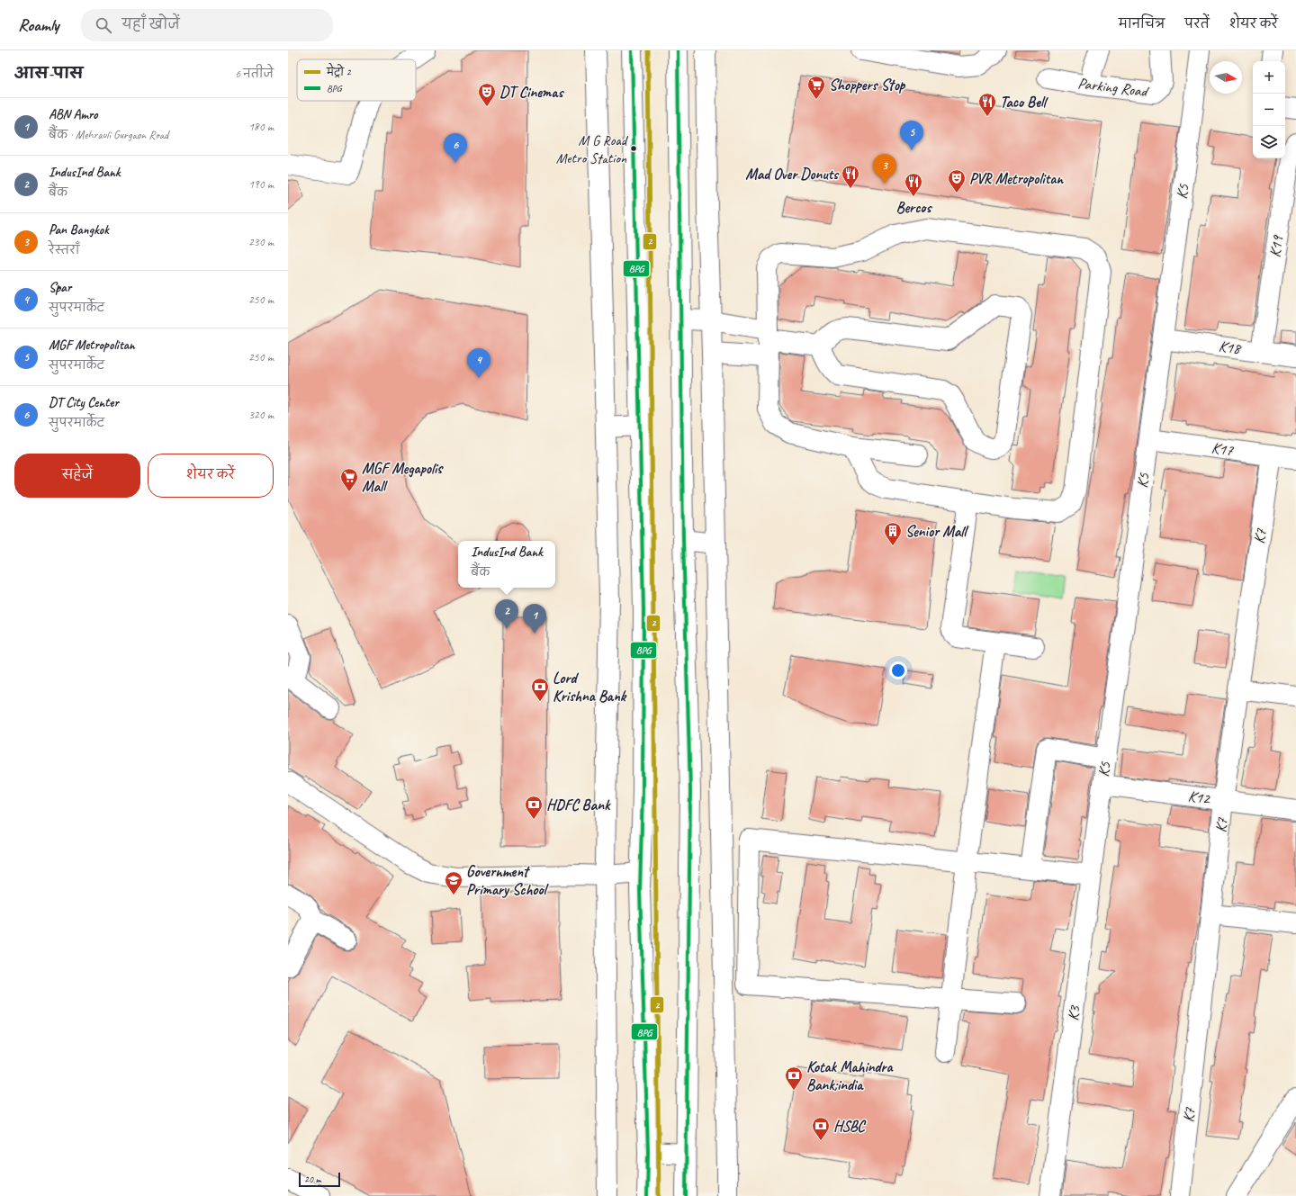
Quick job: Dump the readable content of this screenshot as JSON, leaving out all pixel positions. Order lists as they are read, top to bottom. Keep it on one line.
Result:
{"streets":{"main road":["Parking Road","K5","K19","K18","K17","K7","K12","K3"]},"crossings":[["K5","K18"],["K5","K17"],["K5","K12"],["K5","K3"],["K19","K18"],["K17","K7"],["K7","K12"]],"places":{"supermarket":["Shoppers Stop","MGF Megapolis Mall"],"theatre":["DT Cinemas","PVR Metropolitan"],"restaurant":["Taco Bell","Mad Over Donuts","Bercos"],"other":["M G Road Metro Station"],"building":["Senior Mall"],"bank":["Lord Krishna Bank","HDFC Bank","Kotak Mahindra Bank;india","HSBC"],"school or university":["Government Primary School"]},"lines":["metro line 2","transit line BPG"],"legend":["मेट्रो 2","BPG"],"scale_bar":"20 m","north":"right","page":{"header":"Roamly","search":"यहाँ खोजें","nav":["मानचित्र","परतें","शेयर करें"],"heading":["आस-पास","6 नतीजे"],"map_buttons":["+","−"],"list":[{"mark":"1","name":"ABN Amro","note":"बैंक · Mehrauli Gurgaon Road","value":"180 m"},{"mark":"2","name":"IndusInd Bank","note":"बैंक","value":"190 m"},{"mark":"3","name":"Pan Bangkok","note":"रेस्तराँ","value":"230 m"},{"mark":"4","name":"Spar","note":"सुपरमार्केट","value":"250 m"},{"mark":"5","name":"MGF Metropolitan","note":"सुपरमार्केट","value":"250 m"},{"mark":"6","name":"DT City Center","note":"सुपरमार्केट","value":"320 m"}],"pins":["5","6","3","4","2","1"],"buttons":["सहेजें","शेयर करें"],"popup":["IndusInd Bank","बैंक"],"scale":"20 m"}}
